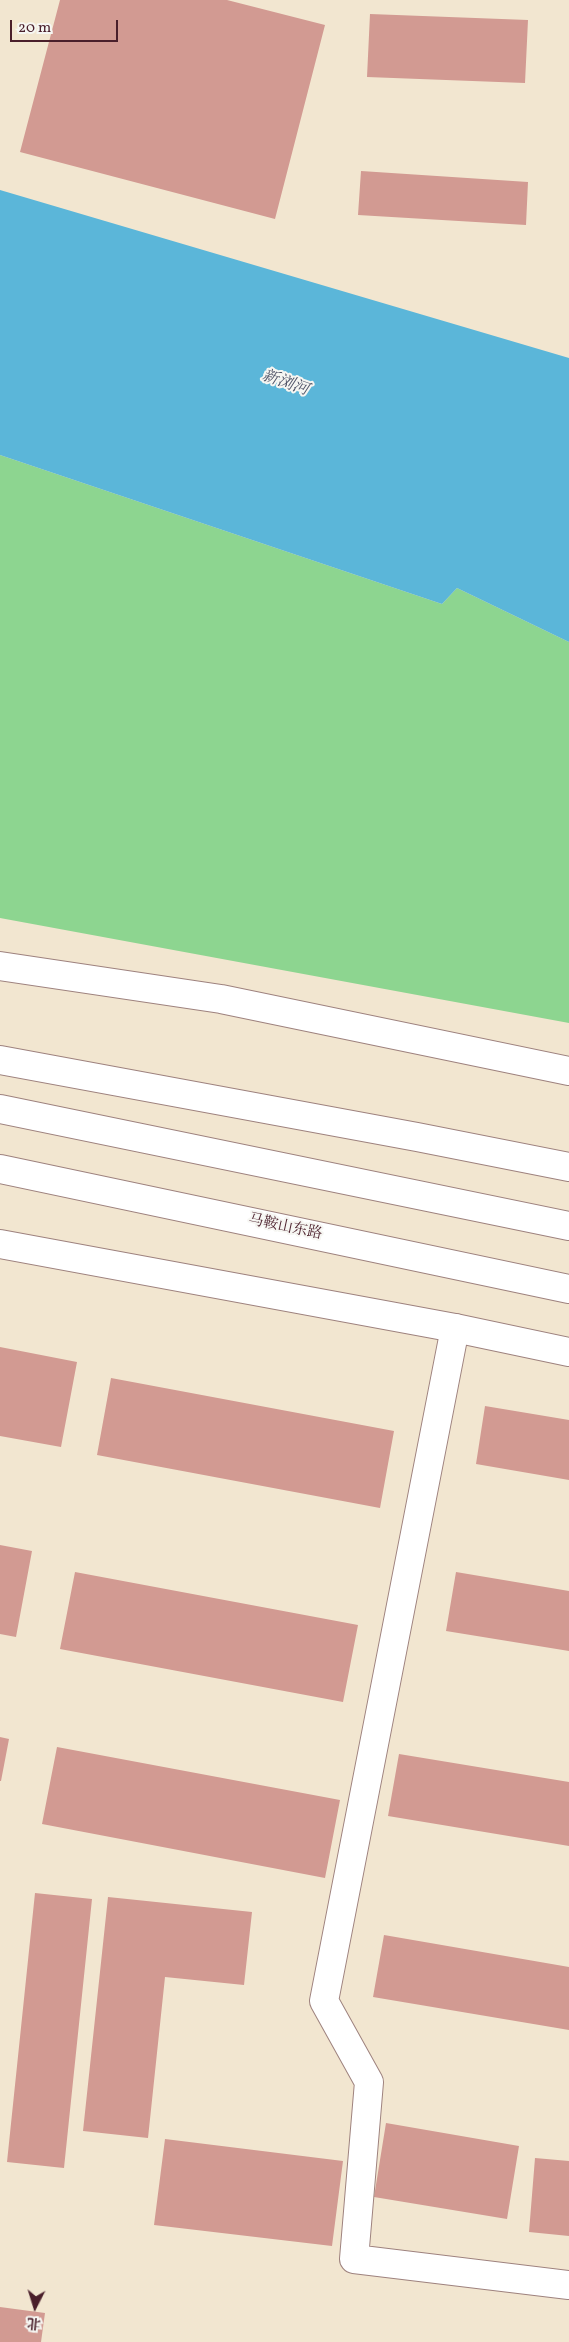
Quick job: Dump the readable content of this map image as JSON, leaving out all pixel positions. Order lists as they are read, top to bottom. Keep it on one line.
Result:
{"streets":{"main road":["马鞍山东路"]},"water":["新浏河"],"scale_bar":"20 m","north":"bottom"}
